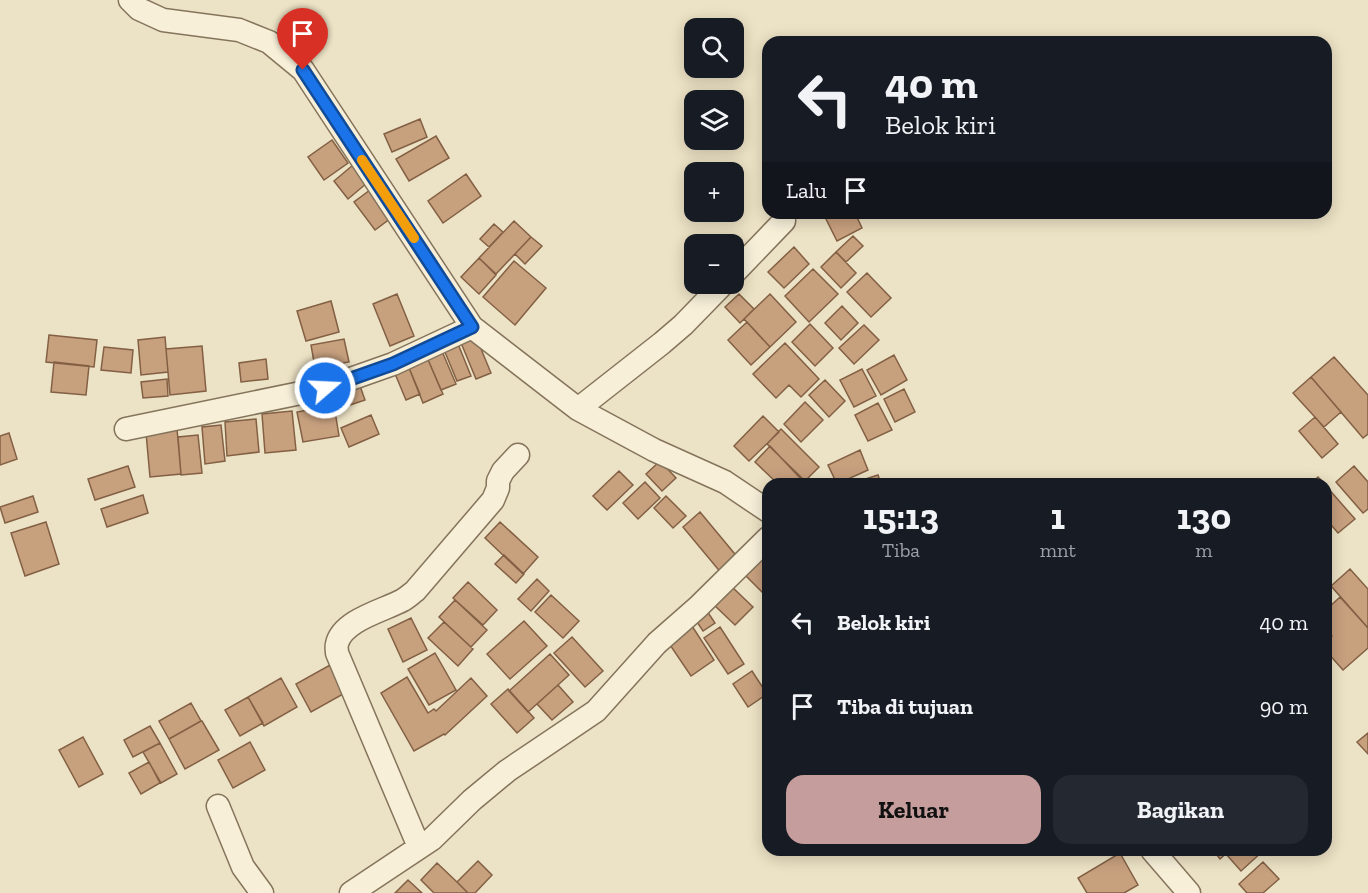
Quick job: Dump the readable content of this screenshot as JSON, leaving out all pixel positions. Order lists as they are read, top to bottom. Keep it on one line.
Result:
{"page":{"map_buttons":["+","−"],"turn":["40 m","Belok kiri"],"then":"Lalu","eta":["15:13","Tiba","1","mnt","130","m"],"list":[{"name":"Belok kiri","value":"40 m"},{"name":"Tiba di tujuan","value":"90 m"}],"buttons":["Keluar","Bagikan"]}}
